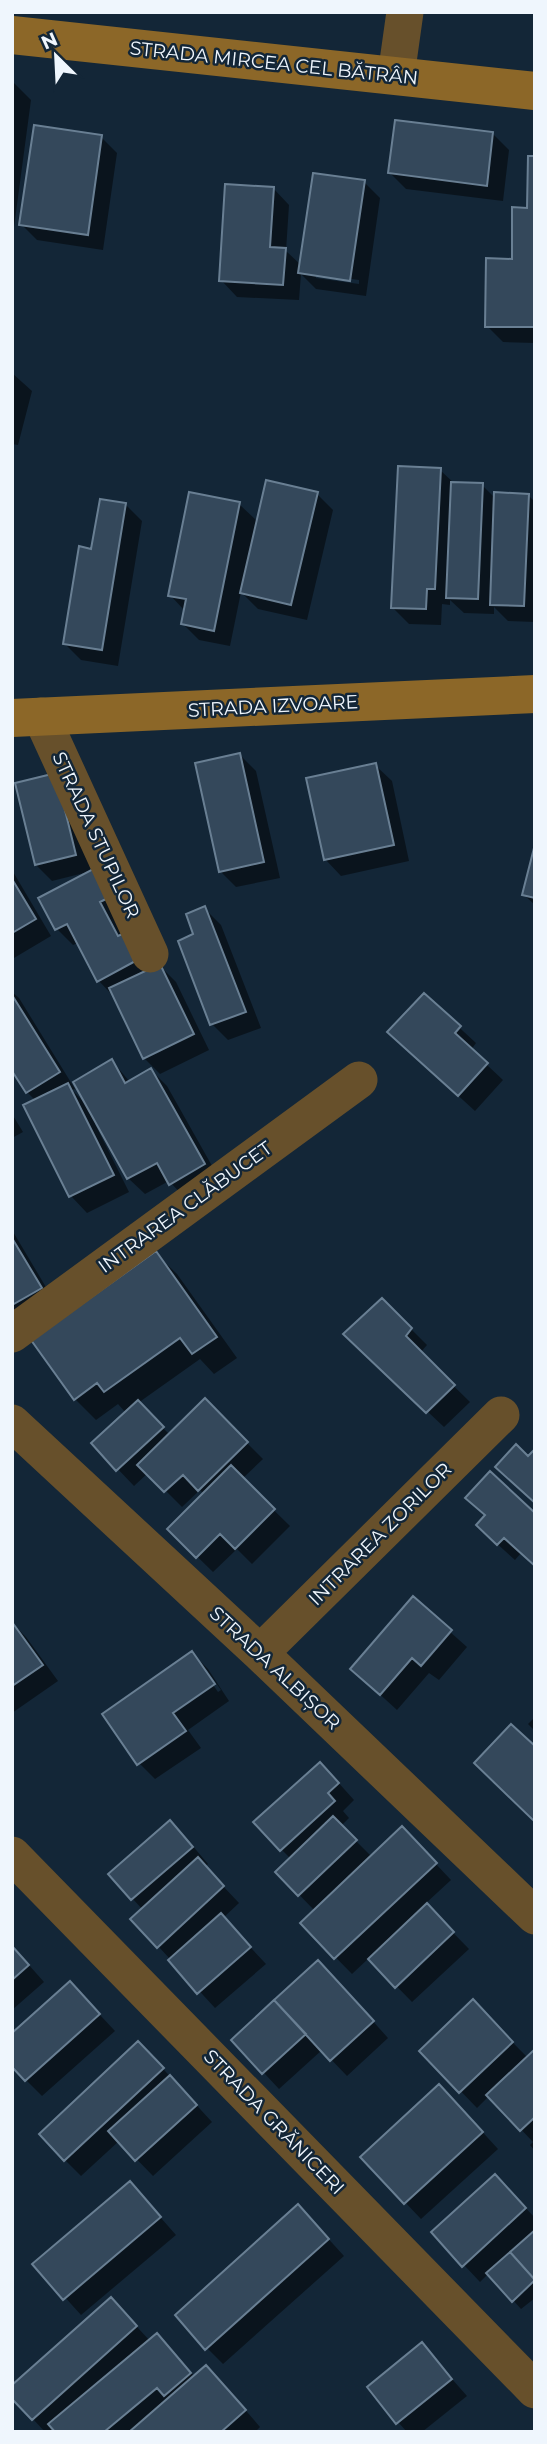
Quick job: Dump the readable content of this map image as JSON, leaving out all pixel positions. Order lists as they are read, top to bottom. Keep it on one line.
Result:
{"streets":{"street":["STRADA MIRCEA CEL BĂTRÂN","STRADA IZVOARE","STRADA STUPILOR","INTRAREA CLĂBUCET","INTRAREA ZORILOR","STRADA ALBIȘOR","STRADA GRĂNICERI"]},"crossings":[["STRADA IZVOARE","STRADA STUPILOR"],["INTRAREA ZORILOR","STRADA ALBIȘOR"]],"north":"top left"}
